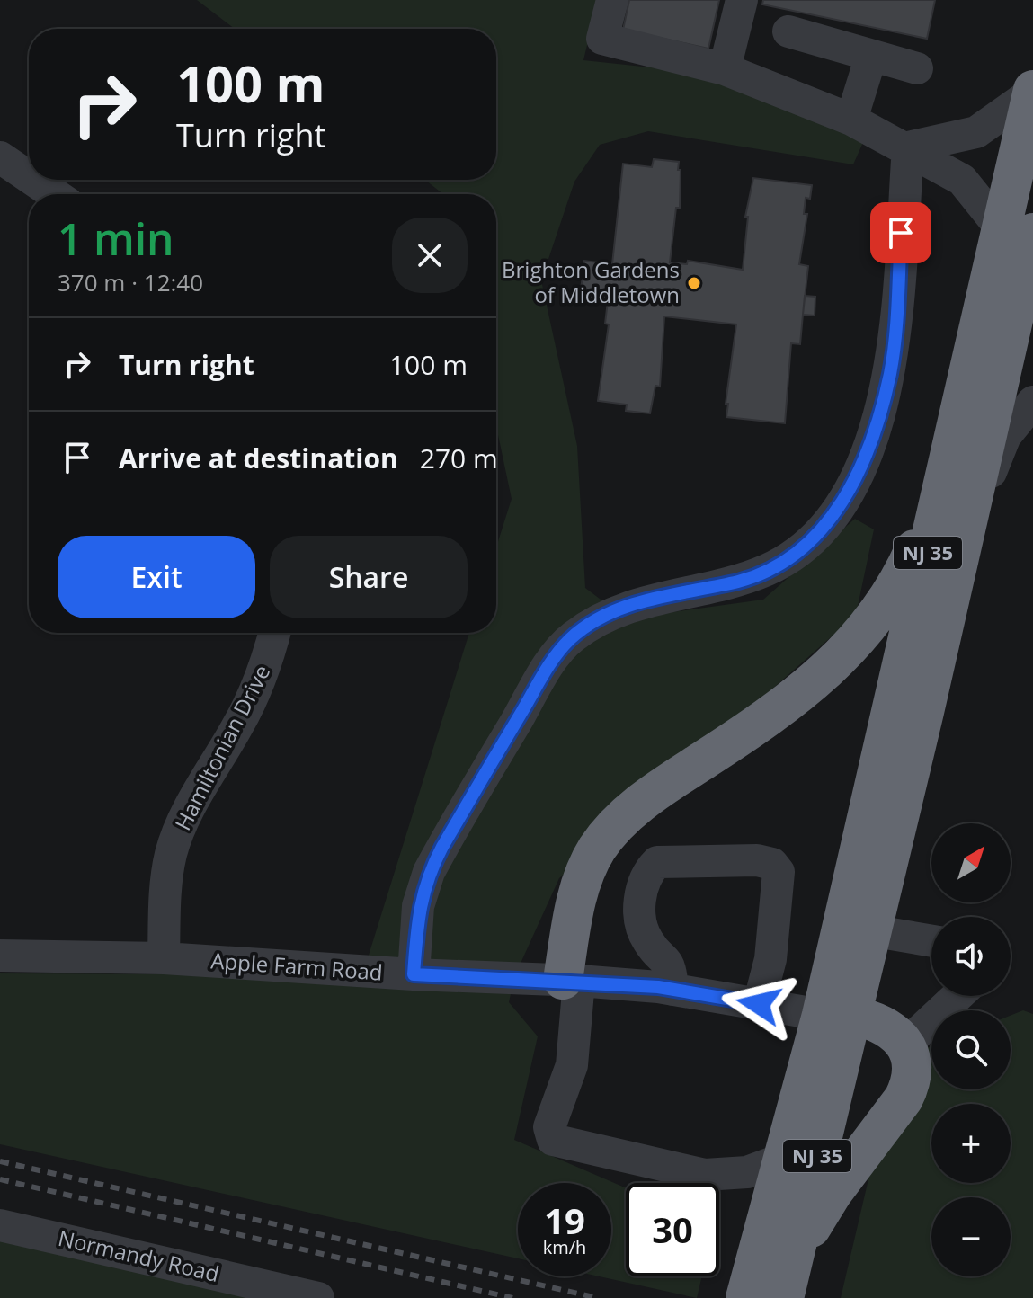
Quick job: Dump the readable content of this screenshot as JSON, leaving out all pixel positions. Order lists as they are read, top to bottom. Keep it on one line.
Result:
{"streets":{"highway":["NJ 35"],"street":["Hamiltonian Drive","Apple Farm Road","Normandy Road"]},"crossings":[["NJ 35","Apple Farm Road"],["Hamiltonian Drive","Apple Farm Road"]],"places":["Brighton Gardens of Middletown"],"north":"top right","page":{"turn":["100 m","Turn right"],"heading":["1 min","370 m · 12:40"],"list":[{"name":"Turn right","value":"100 m"},{"name":"Arrive at destination","value":"270 m"}],"buttons":["Exit","Share"],"map_buttons":["+","−"],"speed":"19 km/h","limit":"30"}}
